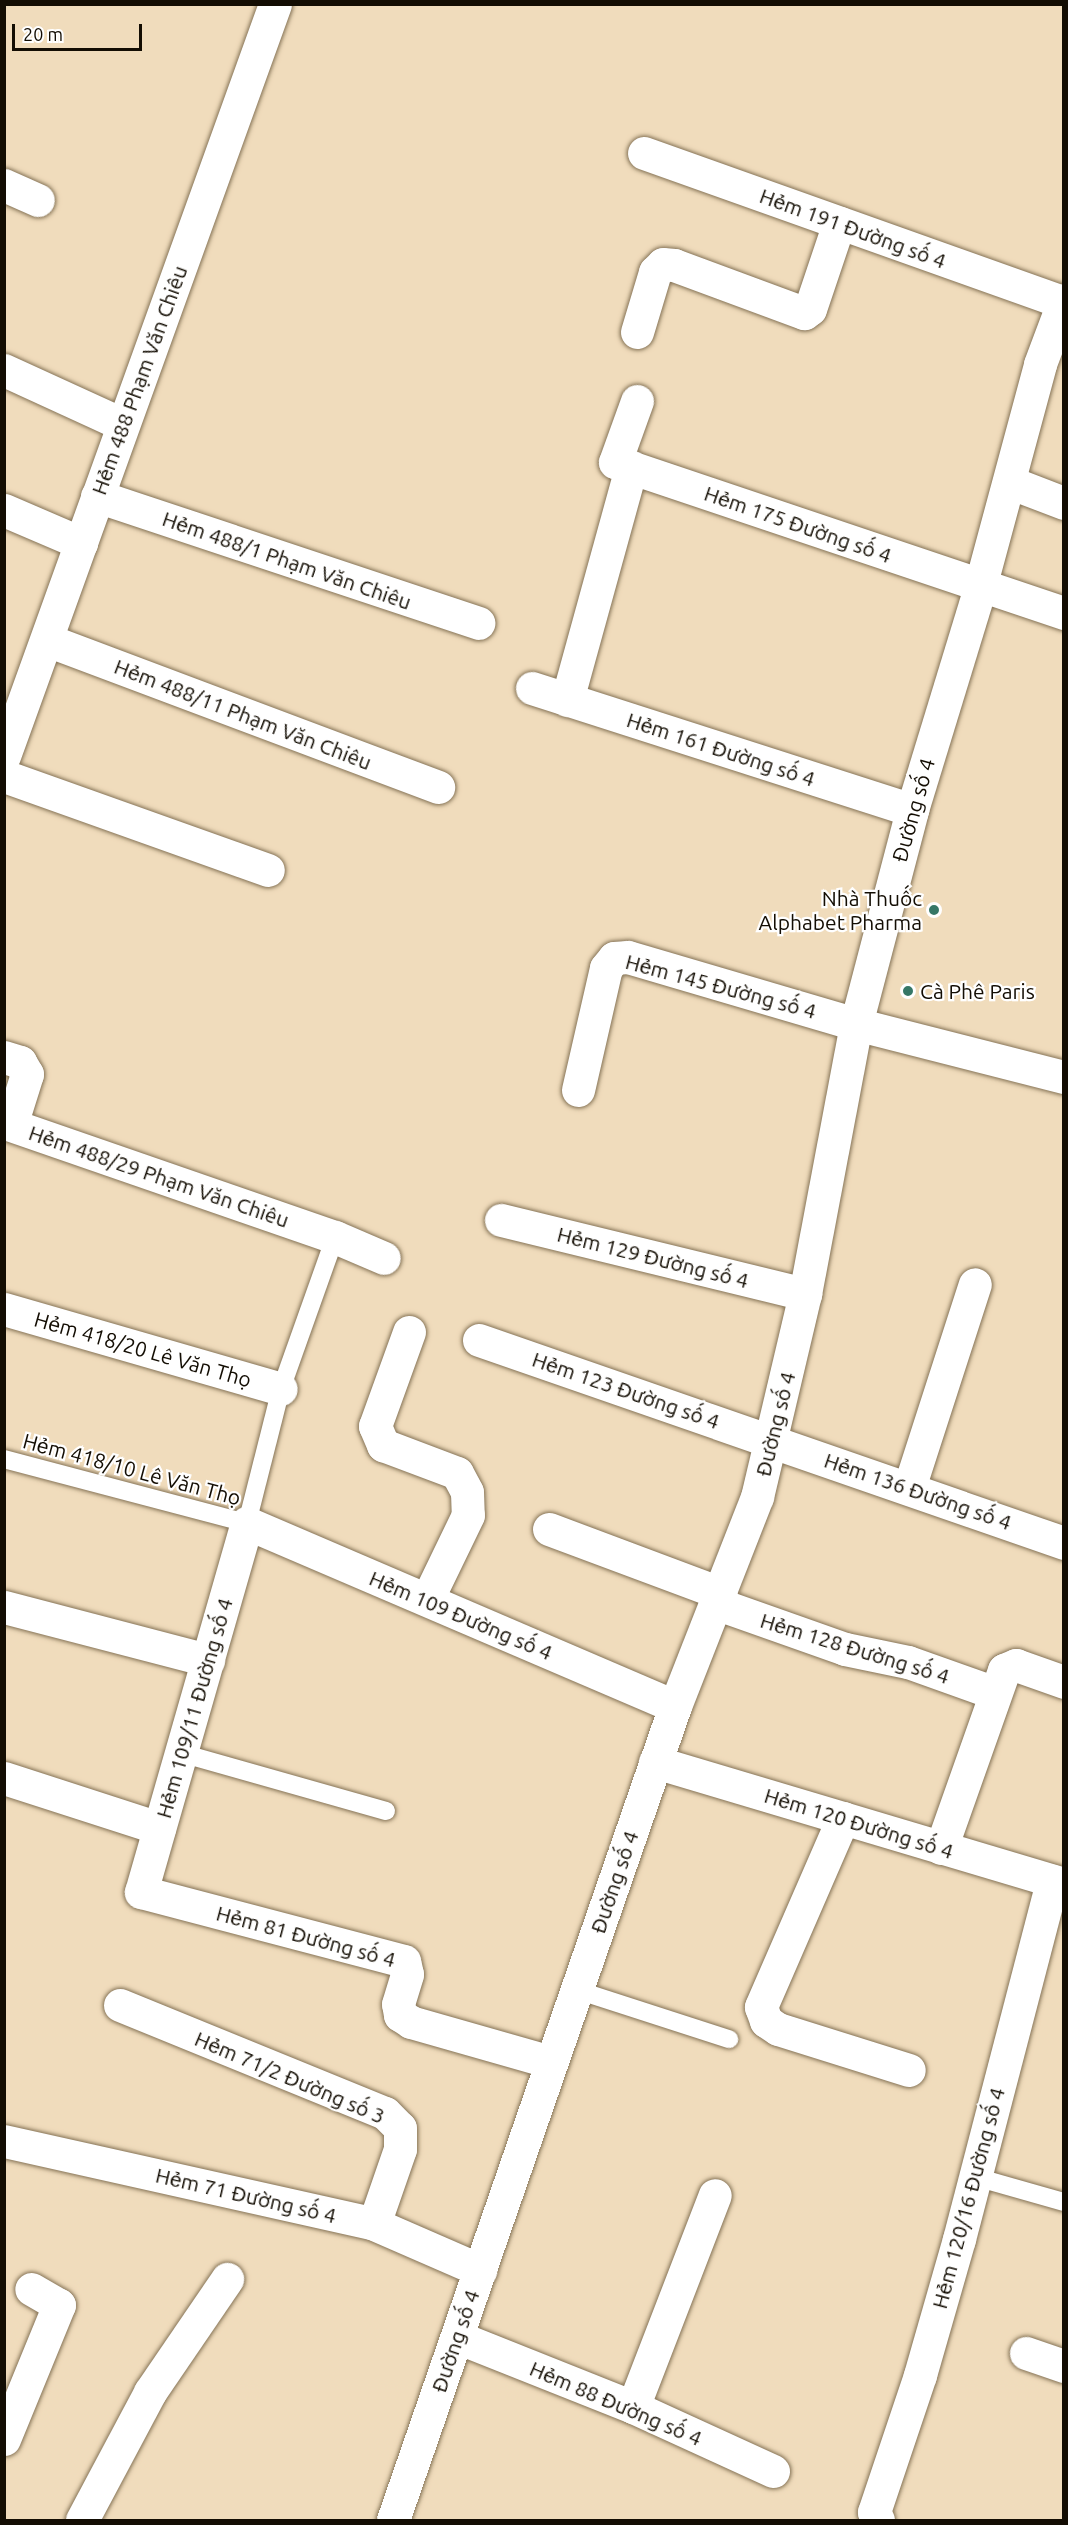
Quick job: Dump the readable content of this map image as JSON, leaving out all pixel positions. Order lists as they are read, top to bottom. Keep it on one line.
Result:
{"streets":{"street":["Hẻm 191 Đường số 4","Hẻm 488 Phạm Văn Chiêu","Hẻm 175 Đường số 4","Hẻm 488/1 Phạm Văn Chiêu","Hẻm 488/11 Phạm Văn Chiêu","Hẻm 161 Đường số 4","Đường số 4","Hẻm 145 Đường số 4","Hẻm 488/29 Phạm Văn Chiêu","Hẻm 129 Đường số 4","Hẻm 418/20 Lê Văn Thọ","Hẻm 123 Đường số 4","Hẻm 136 Đường số 4","Hẻm 109 Đường số 4","Hẻm 128 Đường số 4","Hẻm 109/11 Đường số 4","Hẻm 120 Đường số 4","Hẻm 81 Đường số 4","Hẻm 71/2 Đường số 3","Hẻm 71 Đường số 4","Hẻm 120/16 Đường số 4","Hẻm 88 Đường số 4"],"lane":["Hẻm 418/10 Lê Văn Thọ"]},"crossings":[["Hẻm 191 Đường số 4","Đường số 4"],["Hẻm 488 Phạm Văn Chiêu","Hẻm 488/1 Phạm Văn Chiêu"],["Hẻm 488 Phạm Văn Chiêu","Hẻm 488/11 Phạm Văn Chiêu"],["Hẻm 175 Đường số 4","Đường số 4"],["Hẻm 161 Đường số 4","Đường số 4"],["Đường số 4","Hẻm 145 Đường số 4"],["Đường số 4","Hẻm 129 Đường số 4"],["Đường số 4","Hẻm 123 Đường số 4"],["Đường số 4","Hẻm 136 Đường số 4"],["Đường số 4","Hẻm 109 Đường số 4"],["Đường số 4","Hẻm 128 Đường số 4"],["Đường số 4","Hẻm 120 Đường số 4"],["Đường số 4","Hẻm 81 Đường số 4"],["Đường số 4","Hẻm 71 Đường số 4"],["Đường số 4","Hẻm 88 Đường số 4"],["Hẻm 123 Đường số 4","Hẻm 136 Đường số 4"],["Hẻm 418/10 Lê Văn Thọ","Hẻm 109 Đường số 4"],["Hẻm 418/10 Lê Văn Thọ","Hẻm 109/11 Đường số 4"],["Hẻm 109 Đường số 4","Hẻm 109/11 Đường số 4"],["Hẻm 109/11 Đường số 4","Hẻm 81 Đường số 4"],["Hẻm 120 Đường số 4","Hẻm 120/16 Đường số 4"],["Hẻm 71/2 Đường số 3","Hẻm 71 Đường số 4"]],"places":["Nhà Thuốc Alphabet Pharma","Cà Phê Paris"],"scale_bar":"20 m"}
